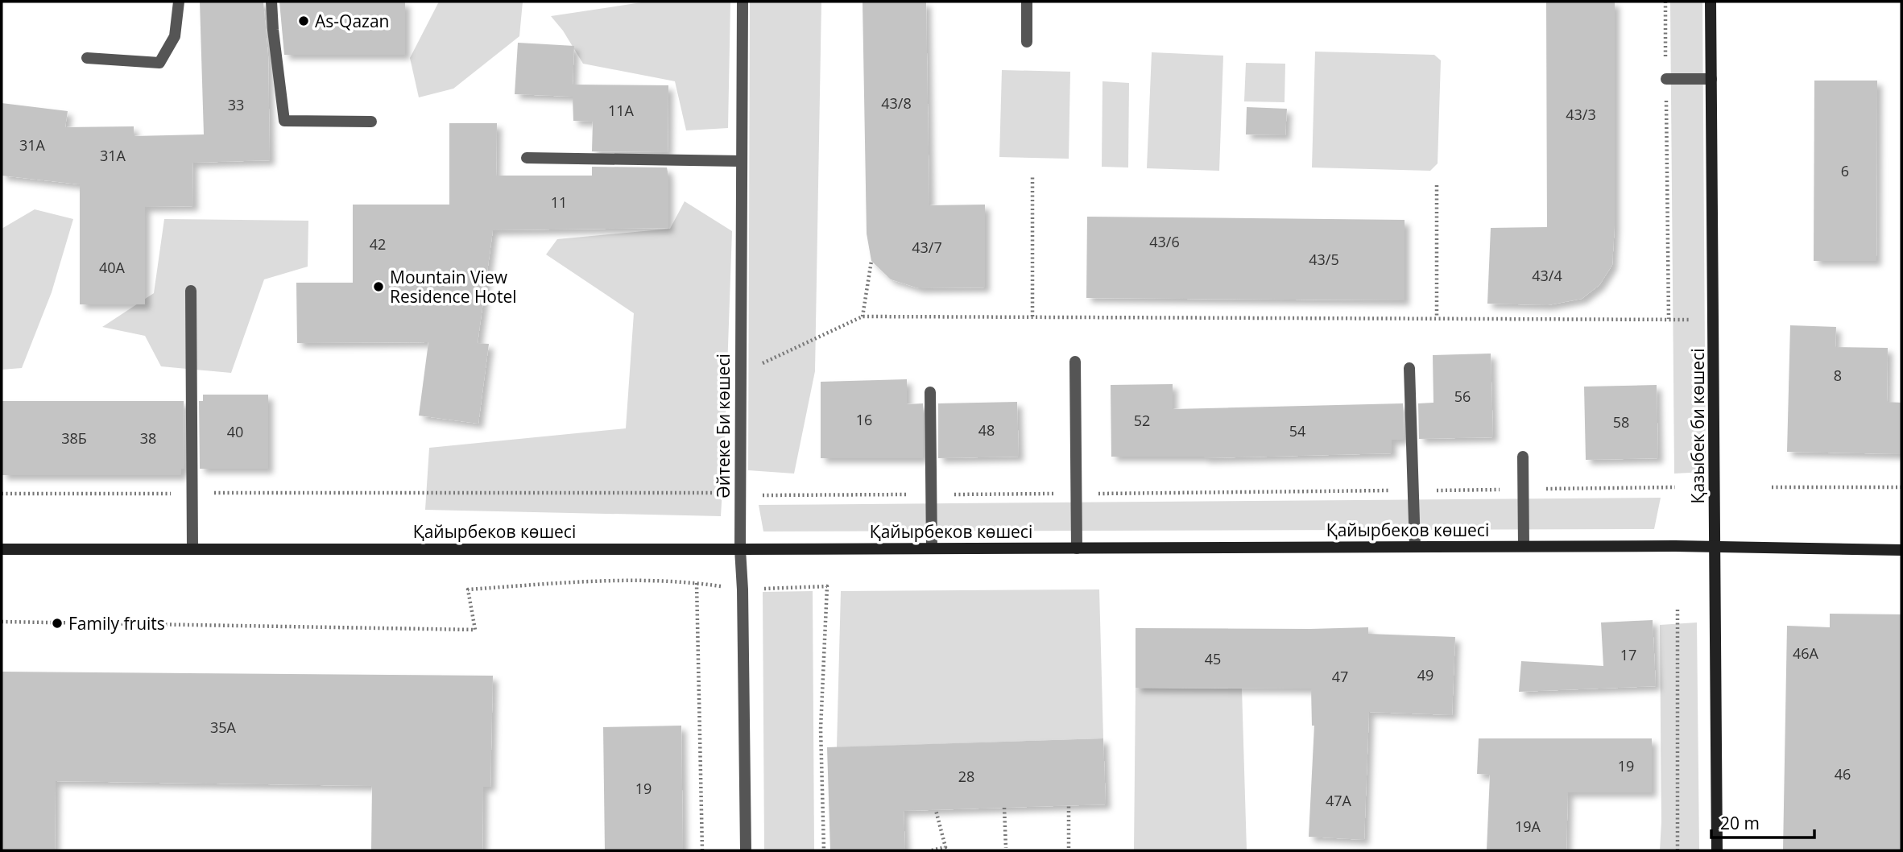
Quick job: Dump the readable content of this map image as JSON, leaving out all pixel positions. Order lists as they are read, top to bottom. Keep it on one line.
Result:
{"streets":{"main road":["Қазыбек би көшесі","Қайырбеков көшесі"],"street":["Әйтеке Би көшесі"]},"crossings":[["Әйтеке Би көшесі","Қайырбеков көшесі"],["Қазыбек би көшесі","Қайырбеков көшесі"]],"places":["As-Qazan","Mountain View Residence Hotel","Family fruits"],"house_numbers":["43/8","33","11А","43/3","31А","31А","6","11","43/6","42","43/7","43/5","40А","43/4","8","56","16","52","58","48","54","40","38Б","38","46А","17","45","49","47","35А","19","46","28","19","47А","19А"],"scale_bar":"20 m"}
